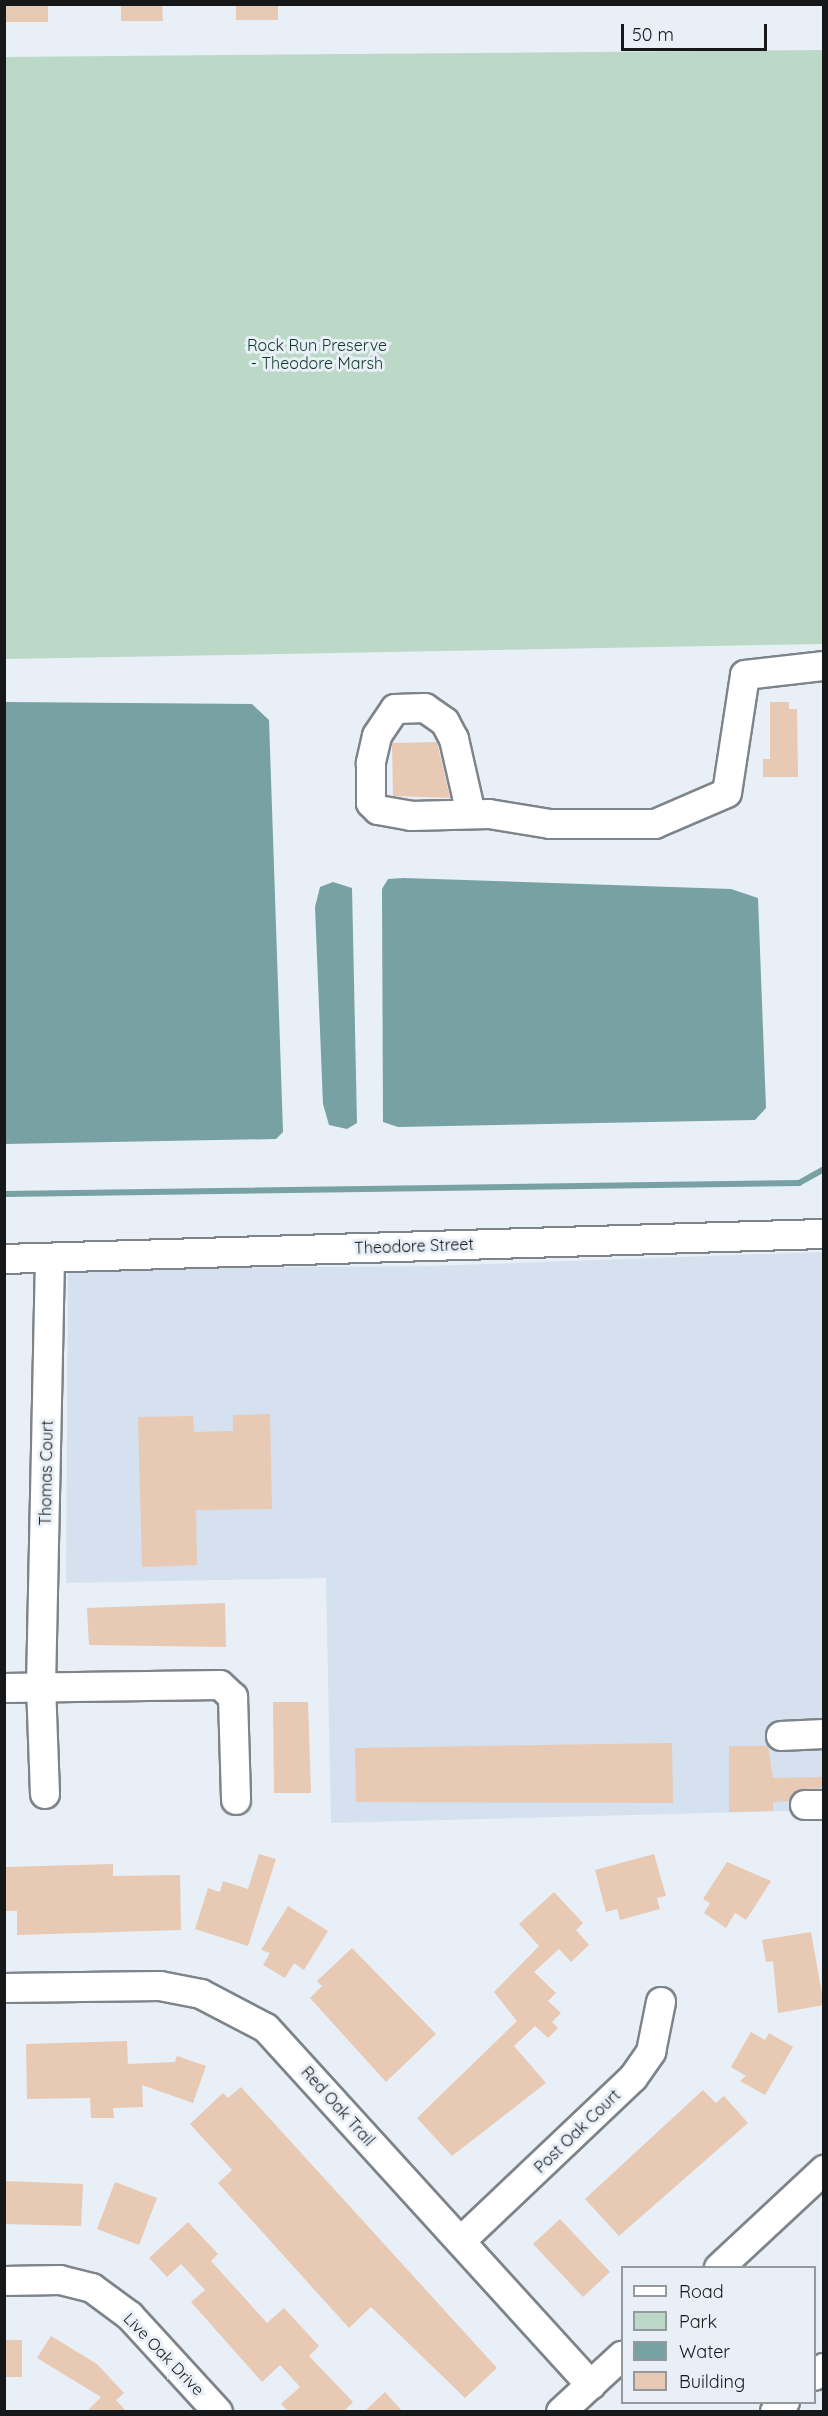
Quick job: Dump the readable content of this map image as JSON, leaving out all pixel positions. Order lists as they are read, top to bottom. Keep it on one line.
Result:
{"streets":{"street":["Theodore Street","Thomas Court","Red Oak Trail","Post Oak Court","Live Oak Drive"]},"crossings":[["Theodore Street","Thomas Court"],["Red Oak Trail","Post Oak Court"]],"parks":["Rock Run Preserve - Theodore Marsh"],"legend":["Road","Park","Water","Building"],"scale_bar":"50 m"}
